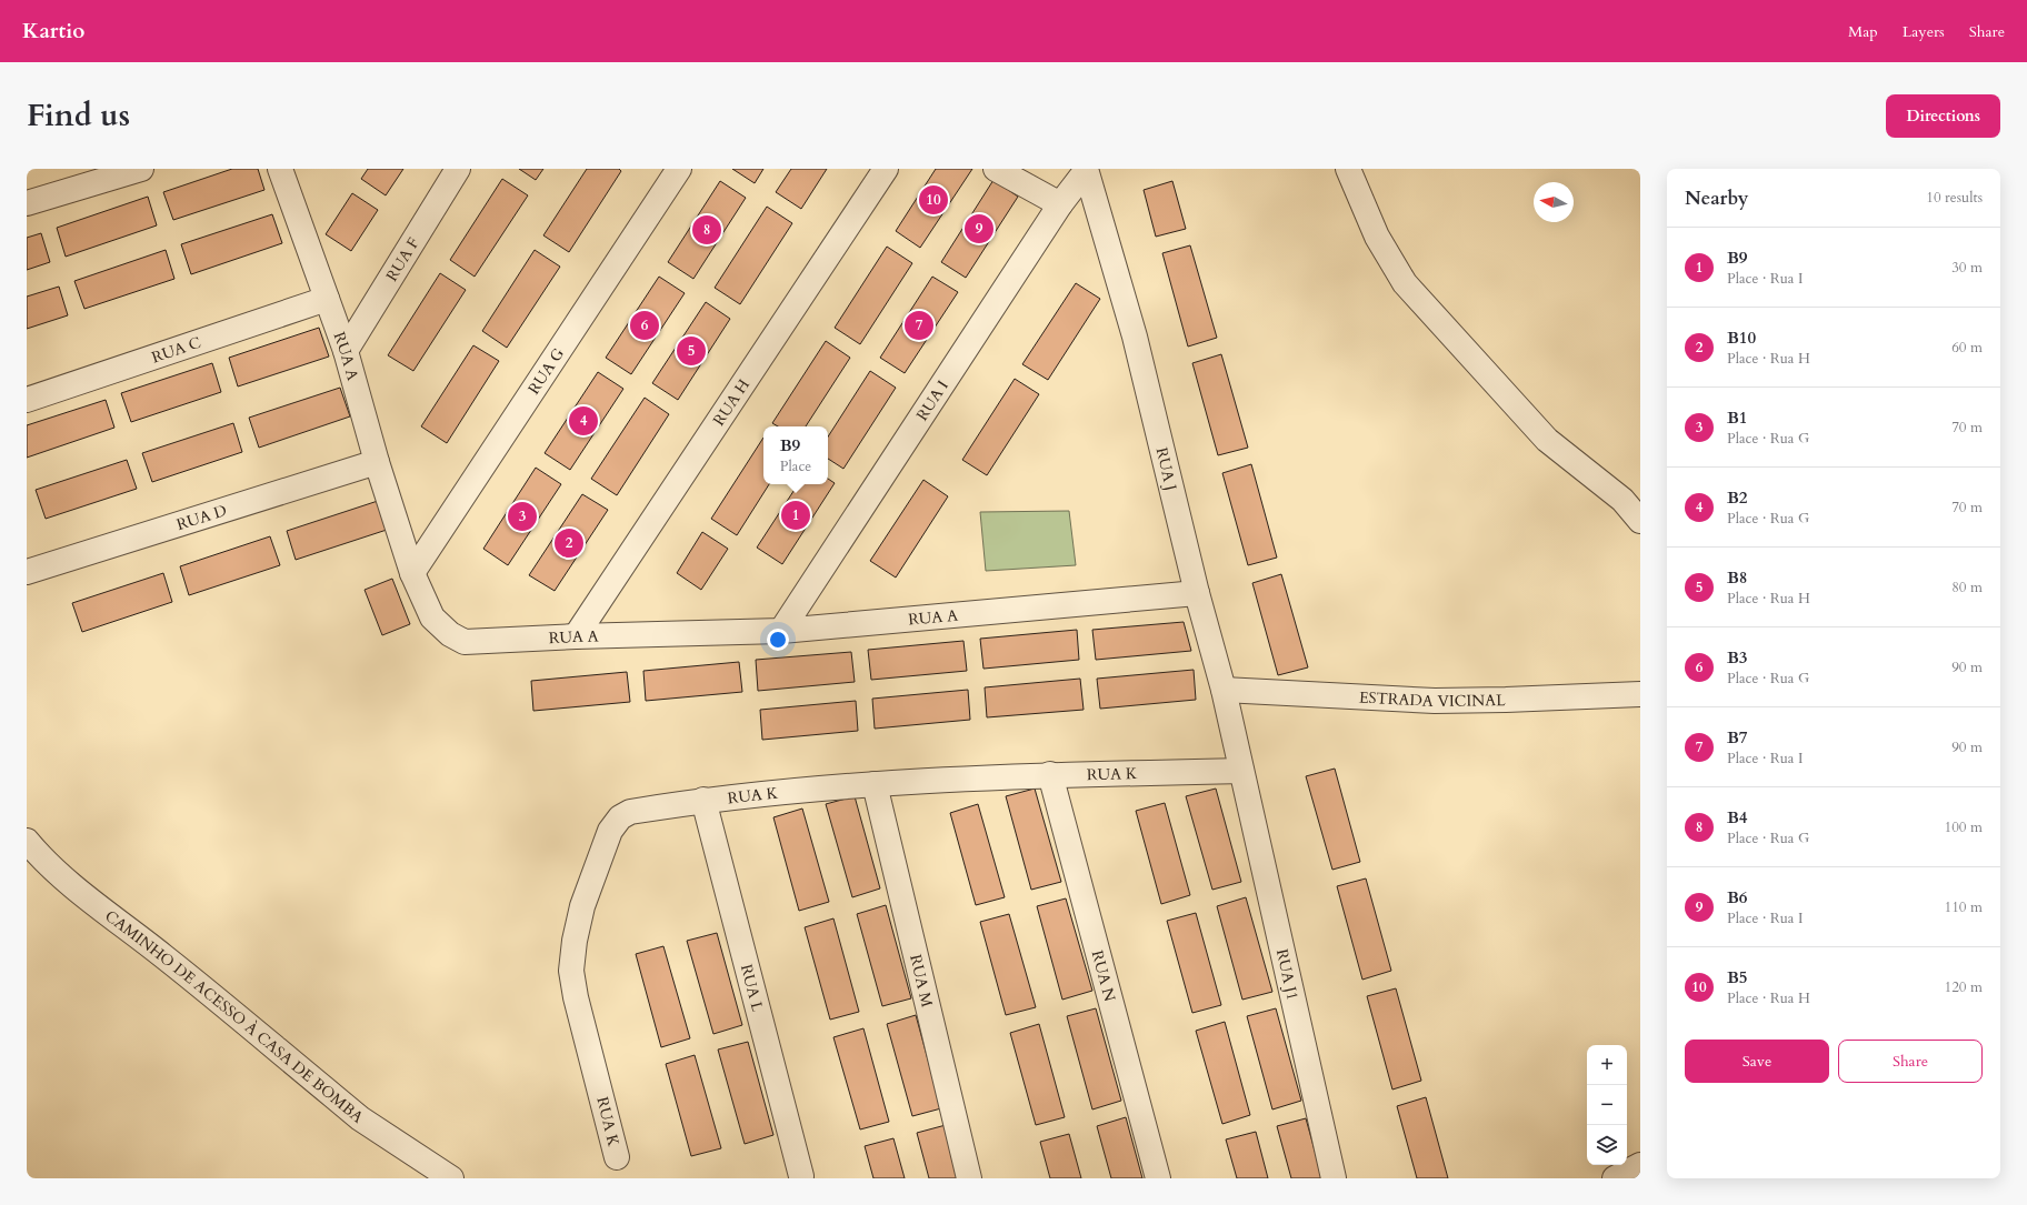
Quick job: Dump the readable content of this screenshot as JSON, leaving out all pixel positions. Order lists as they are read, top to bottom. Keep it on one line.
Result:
{"streets":{"street":["RUA F","RUA C","RUA A","RUA G","RUA I","RUA H","RUA J","RUA D","ESTRADA VICINAL","RUA K","RUA J1","RUA N","RUA M","RUA L","CAMINHO DE ACESSO À CASA DE BOMBA"]},"crossings":[["RUA F","RUA A"],["RUA C","RUA A"],["RUA A","RUA G"],["RUA A","RUA I"],["RUA A","RUA H"],["RUA A","RUA J"],["RUA A","RUA D"],["RUA I","RUA J"],["RUA J","ESTRADA VICINAL"],["RUA J","RUA K"],["RUA J","RUA J1"],["RUA K","RUA J1"],["RUA K","RUA N"],["RUA K","RUA M"],["RUA K","RUA L"]],"north":"left","page":{"header":"Kartio","nav":["Map","Layers","Share"],"title":"Find us","buttons":["Directions",["Save","Share"]],"heading":["Nearby","10 results"],"pins":["10","9","8","6","7","5","4","1","3","2"],"list":[{"mark":"1","name":"B9","note":"Place · Rua I","value":"30 m"},{"mark":"2","name":"B10","note":"Place · Rua H","value":"60 m"},{"mark":"3","name":"B1","note":"Place · Rua G","value":"70 m"},{"mark":"4","name":"B2","note":"Place · Rua G","value":"70 m"},{"mark":"5","name":"B8","note":"Place · Rua H","value":"80 m"},{"mark":"6","name":"B3","note":"Place · Rua G","value":"90 m"},{"mark":"7","name":"B7","note":"Place · Rua I","value":"90 m"},{"mark":"8","name":"B4","note":"Place · Rua G","value":"100 m"},{"mark":"9","name":"B6","note":"Place · Rua I","value":"110 m"},{"mark":"10","name":"B5","note":"Place · Rua H","value":"120 m"}],"popup":["B9","Place"],"map_buttons":["+","−"]}}
